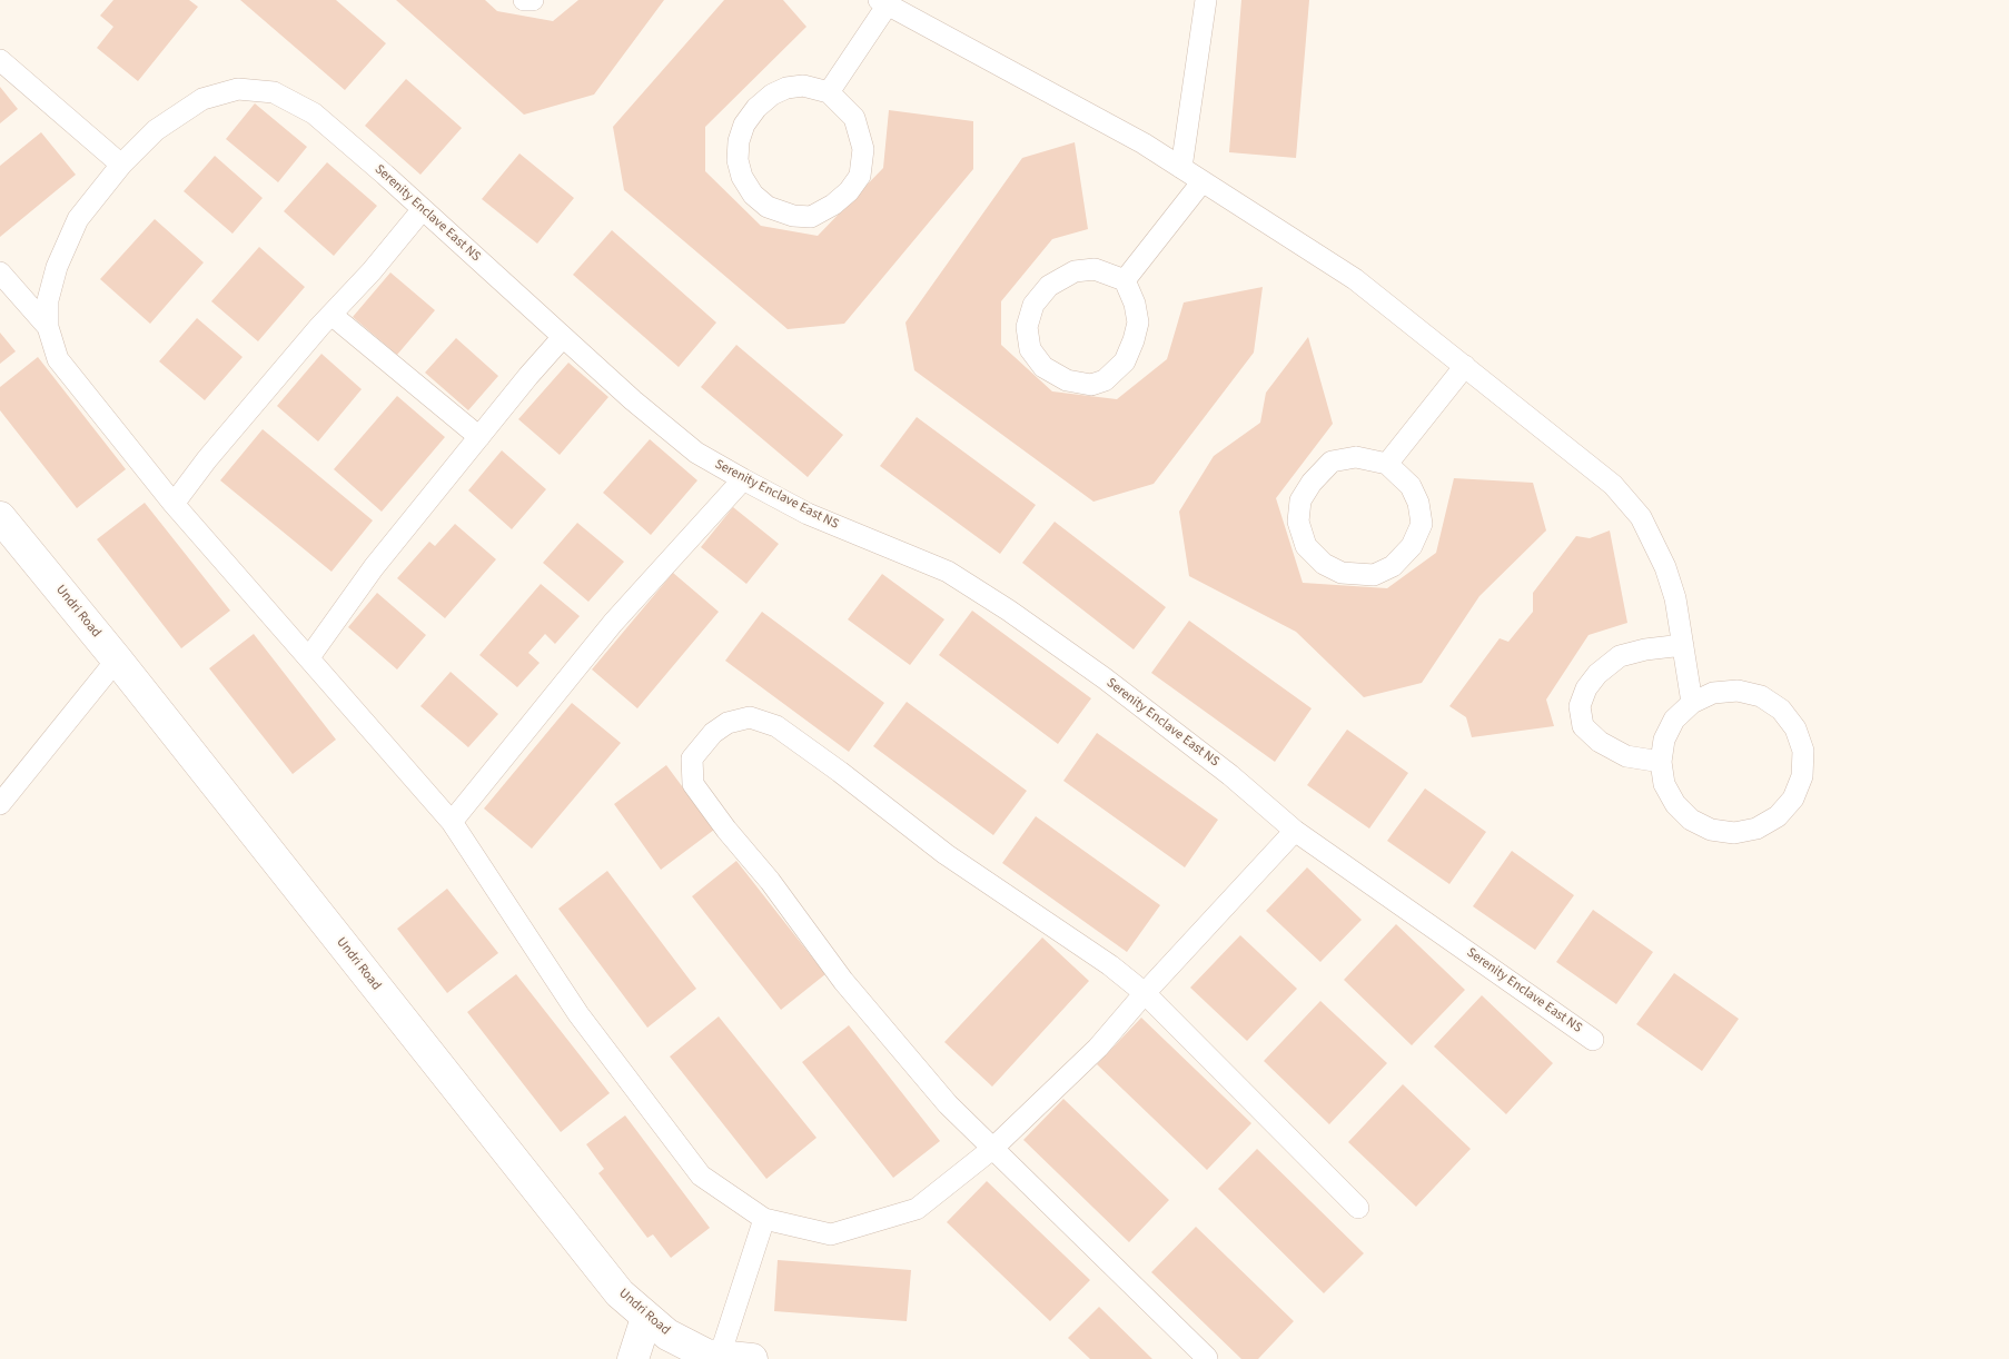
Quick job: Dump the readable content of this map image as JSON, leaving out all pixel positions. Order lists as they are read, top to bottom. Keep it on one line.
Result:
{"streets":{"street":["Undri Road"],"lane":["Serenity Enclave East NS"]}}
